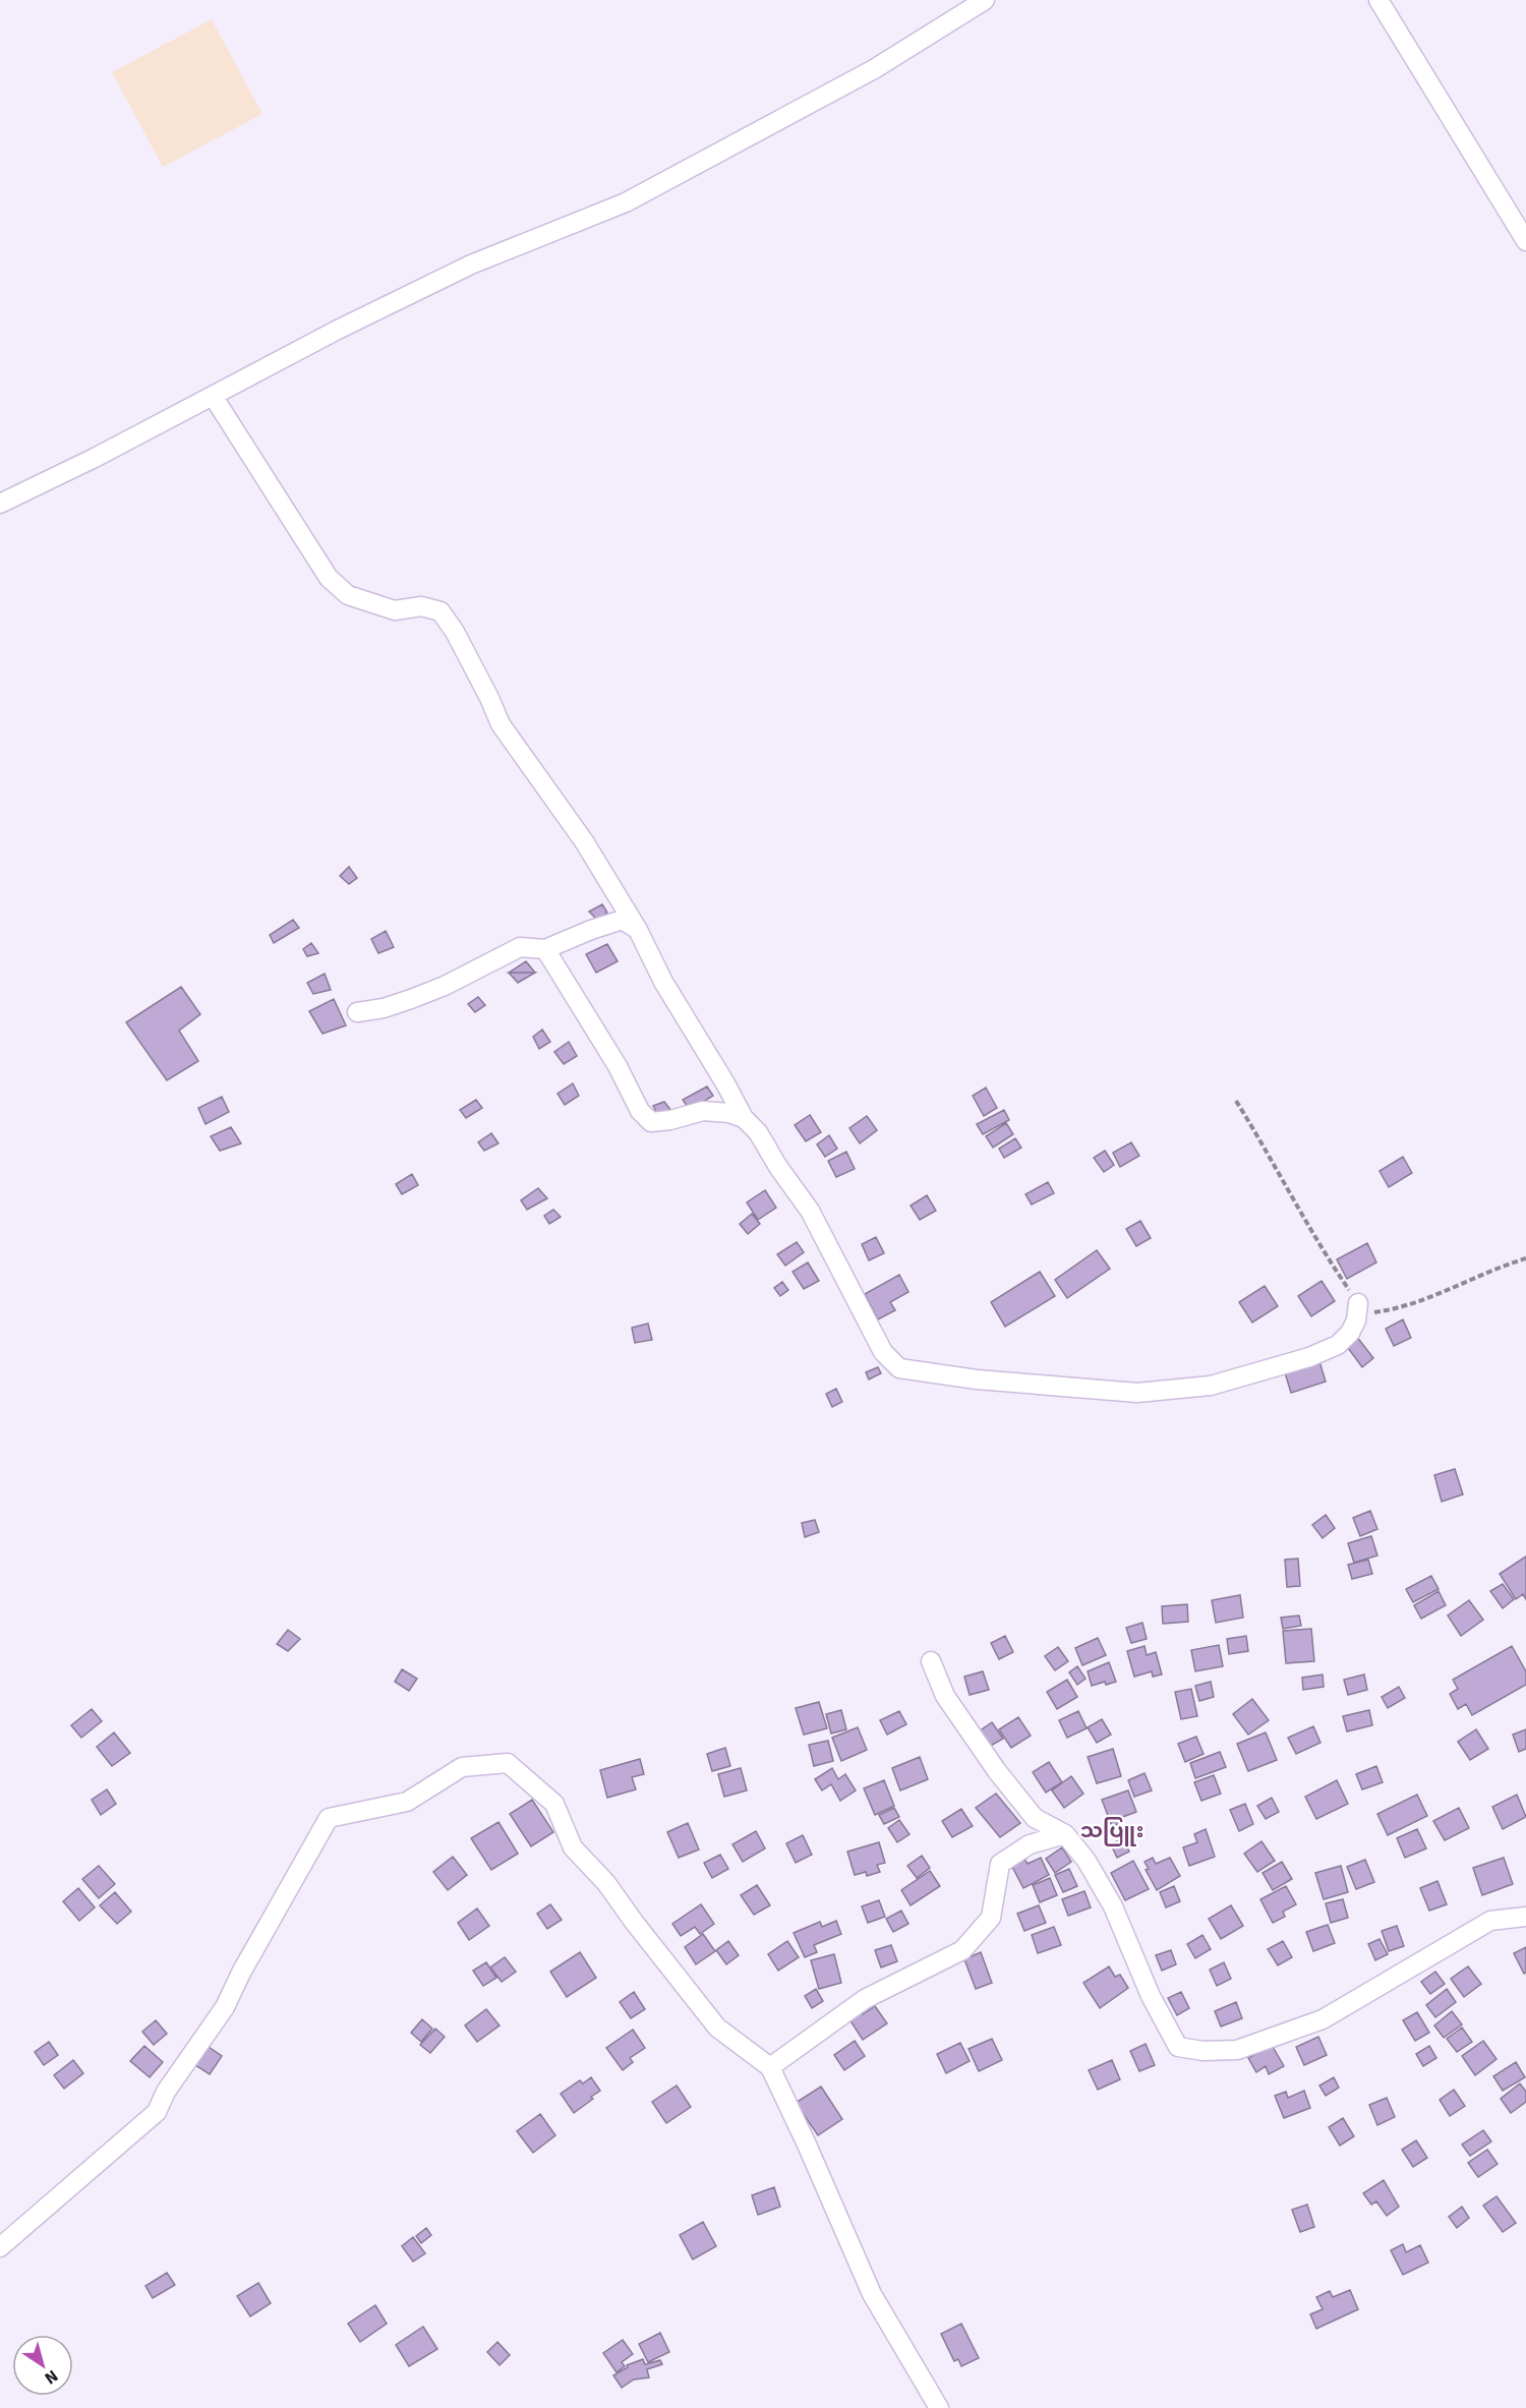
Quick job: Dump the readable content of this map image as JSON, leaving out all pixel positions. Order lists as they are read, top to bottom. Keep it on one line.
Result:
{"districts":["သပြူး"],"north":"bottom right"}
